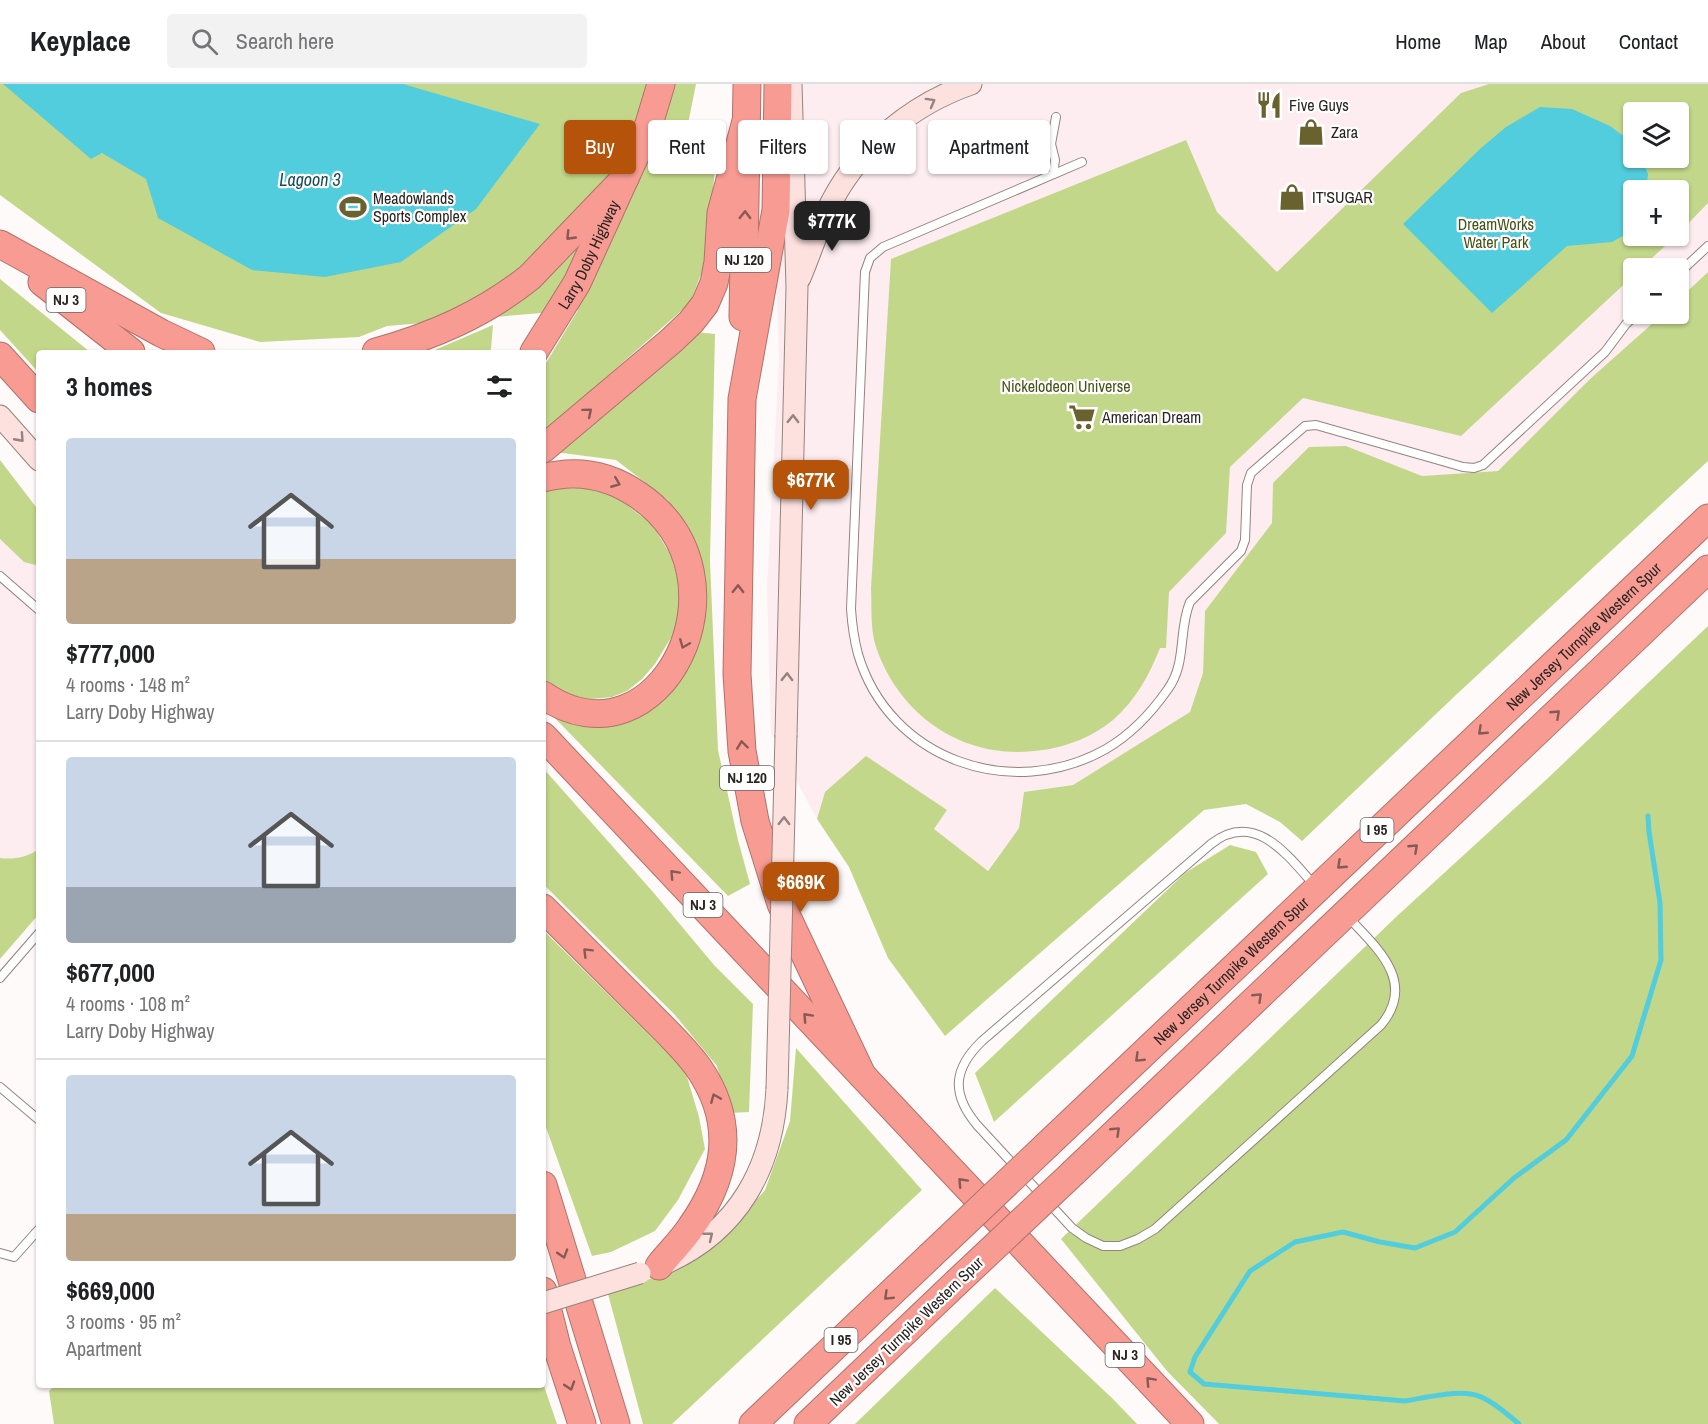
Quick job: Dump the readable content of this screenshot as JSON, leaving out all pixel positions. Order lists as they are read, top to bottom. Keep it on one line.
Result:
{"streets":{"highway":["Larry Doby Highway","NJ 120","NJ 3","New Jersey Turnpike Western Spur","I 95"]},"crossings":[["NJ 120","NJ 3"]],"water":["Lagoon 3"],"parks":["DreamWorks Water Park","Nickelodeon Universe"],"places":{"restaurant":["Five Guys"],"shop":["Zara","IT'SUGAR"],"sports":["Meadowlands Sports Complex"],"supermarket":["American Dream"]},"page":{"header":"Keyplace","search":"Search here","nav":["Home","Map","About","Contact"],"map_buttons":["+","−"],"chip":["Buy","Rent","Filters","New","Apartment"],"price":["$777K","$677K","$669K"],"heading":"3 homes","list":[{"name":"$777,000","note":"4 rooms · 148 m² · Larry Doby Highway"},{"name":"$677,000","note":"4 rooms · 108 m² · Larry Doby Highway"},{"name":"$669,000","note":"3 rooms · 95 m² · Apartment"}]}}
